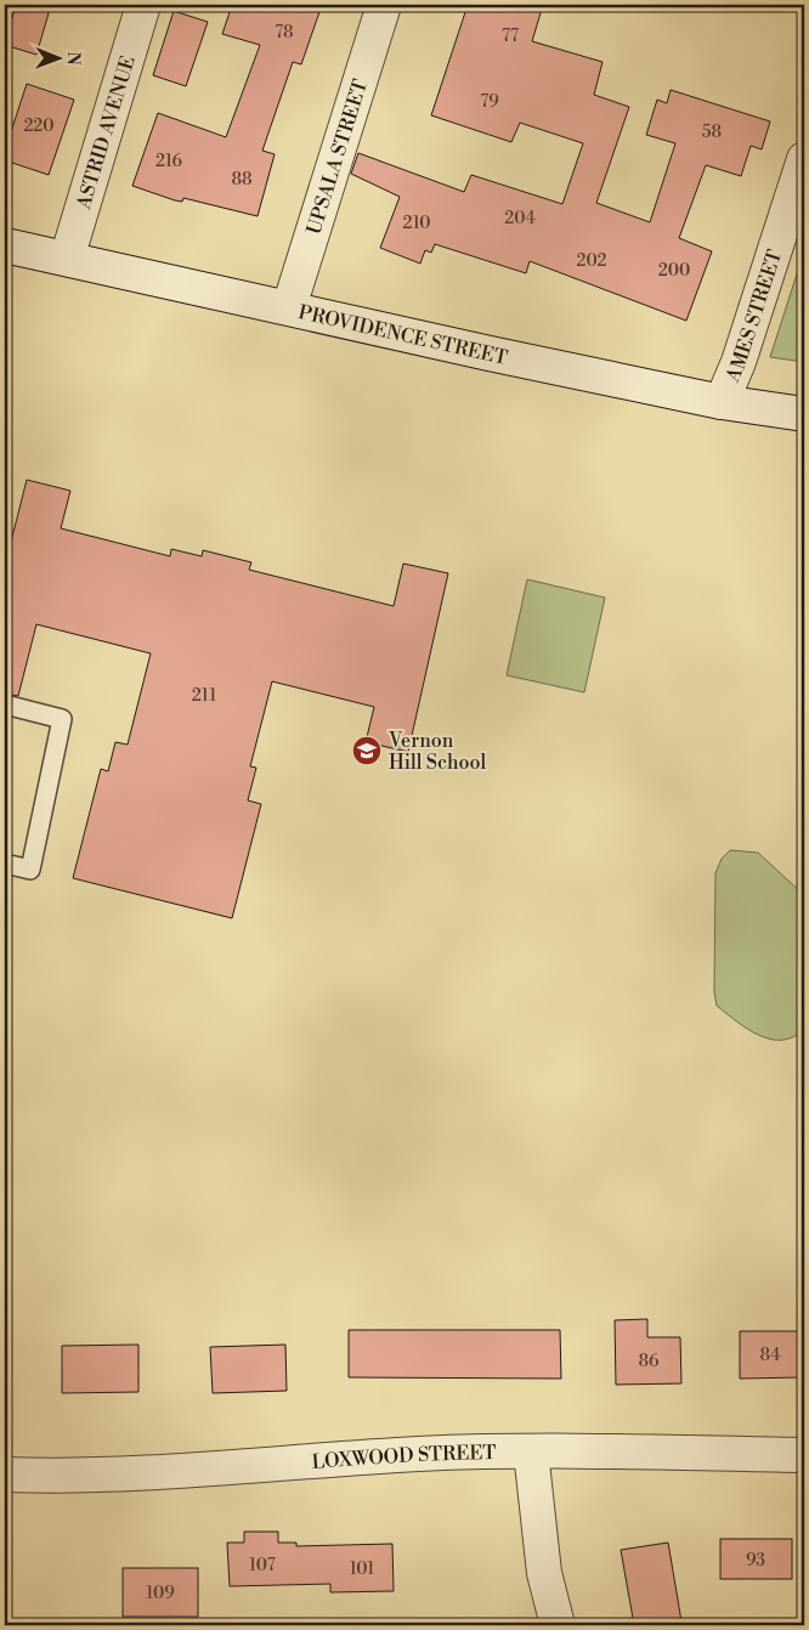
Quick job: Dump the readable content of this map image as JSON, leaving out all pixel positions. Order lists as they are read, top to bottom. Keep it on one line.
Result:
{"streets":{"street":["ASTRID AVENUE","UPSALA STREET","AMES STREET","PROVIDENCE STREET","LOXWOOD STREET"]},"crossings":[["ASTRID AVENUE","PROVIDENCE STREET"],["UPSALA STREET","PROVIDENCE STREET"],["AMES STREET","PROVIDENCE STREET"]],"places":{"school or university":["Vernon Hill School"]},"house_numbers":["78","77","79","220","58","216","88","204","210","202","200","211","84","86","93","107","101","109"],"north":"right"}
